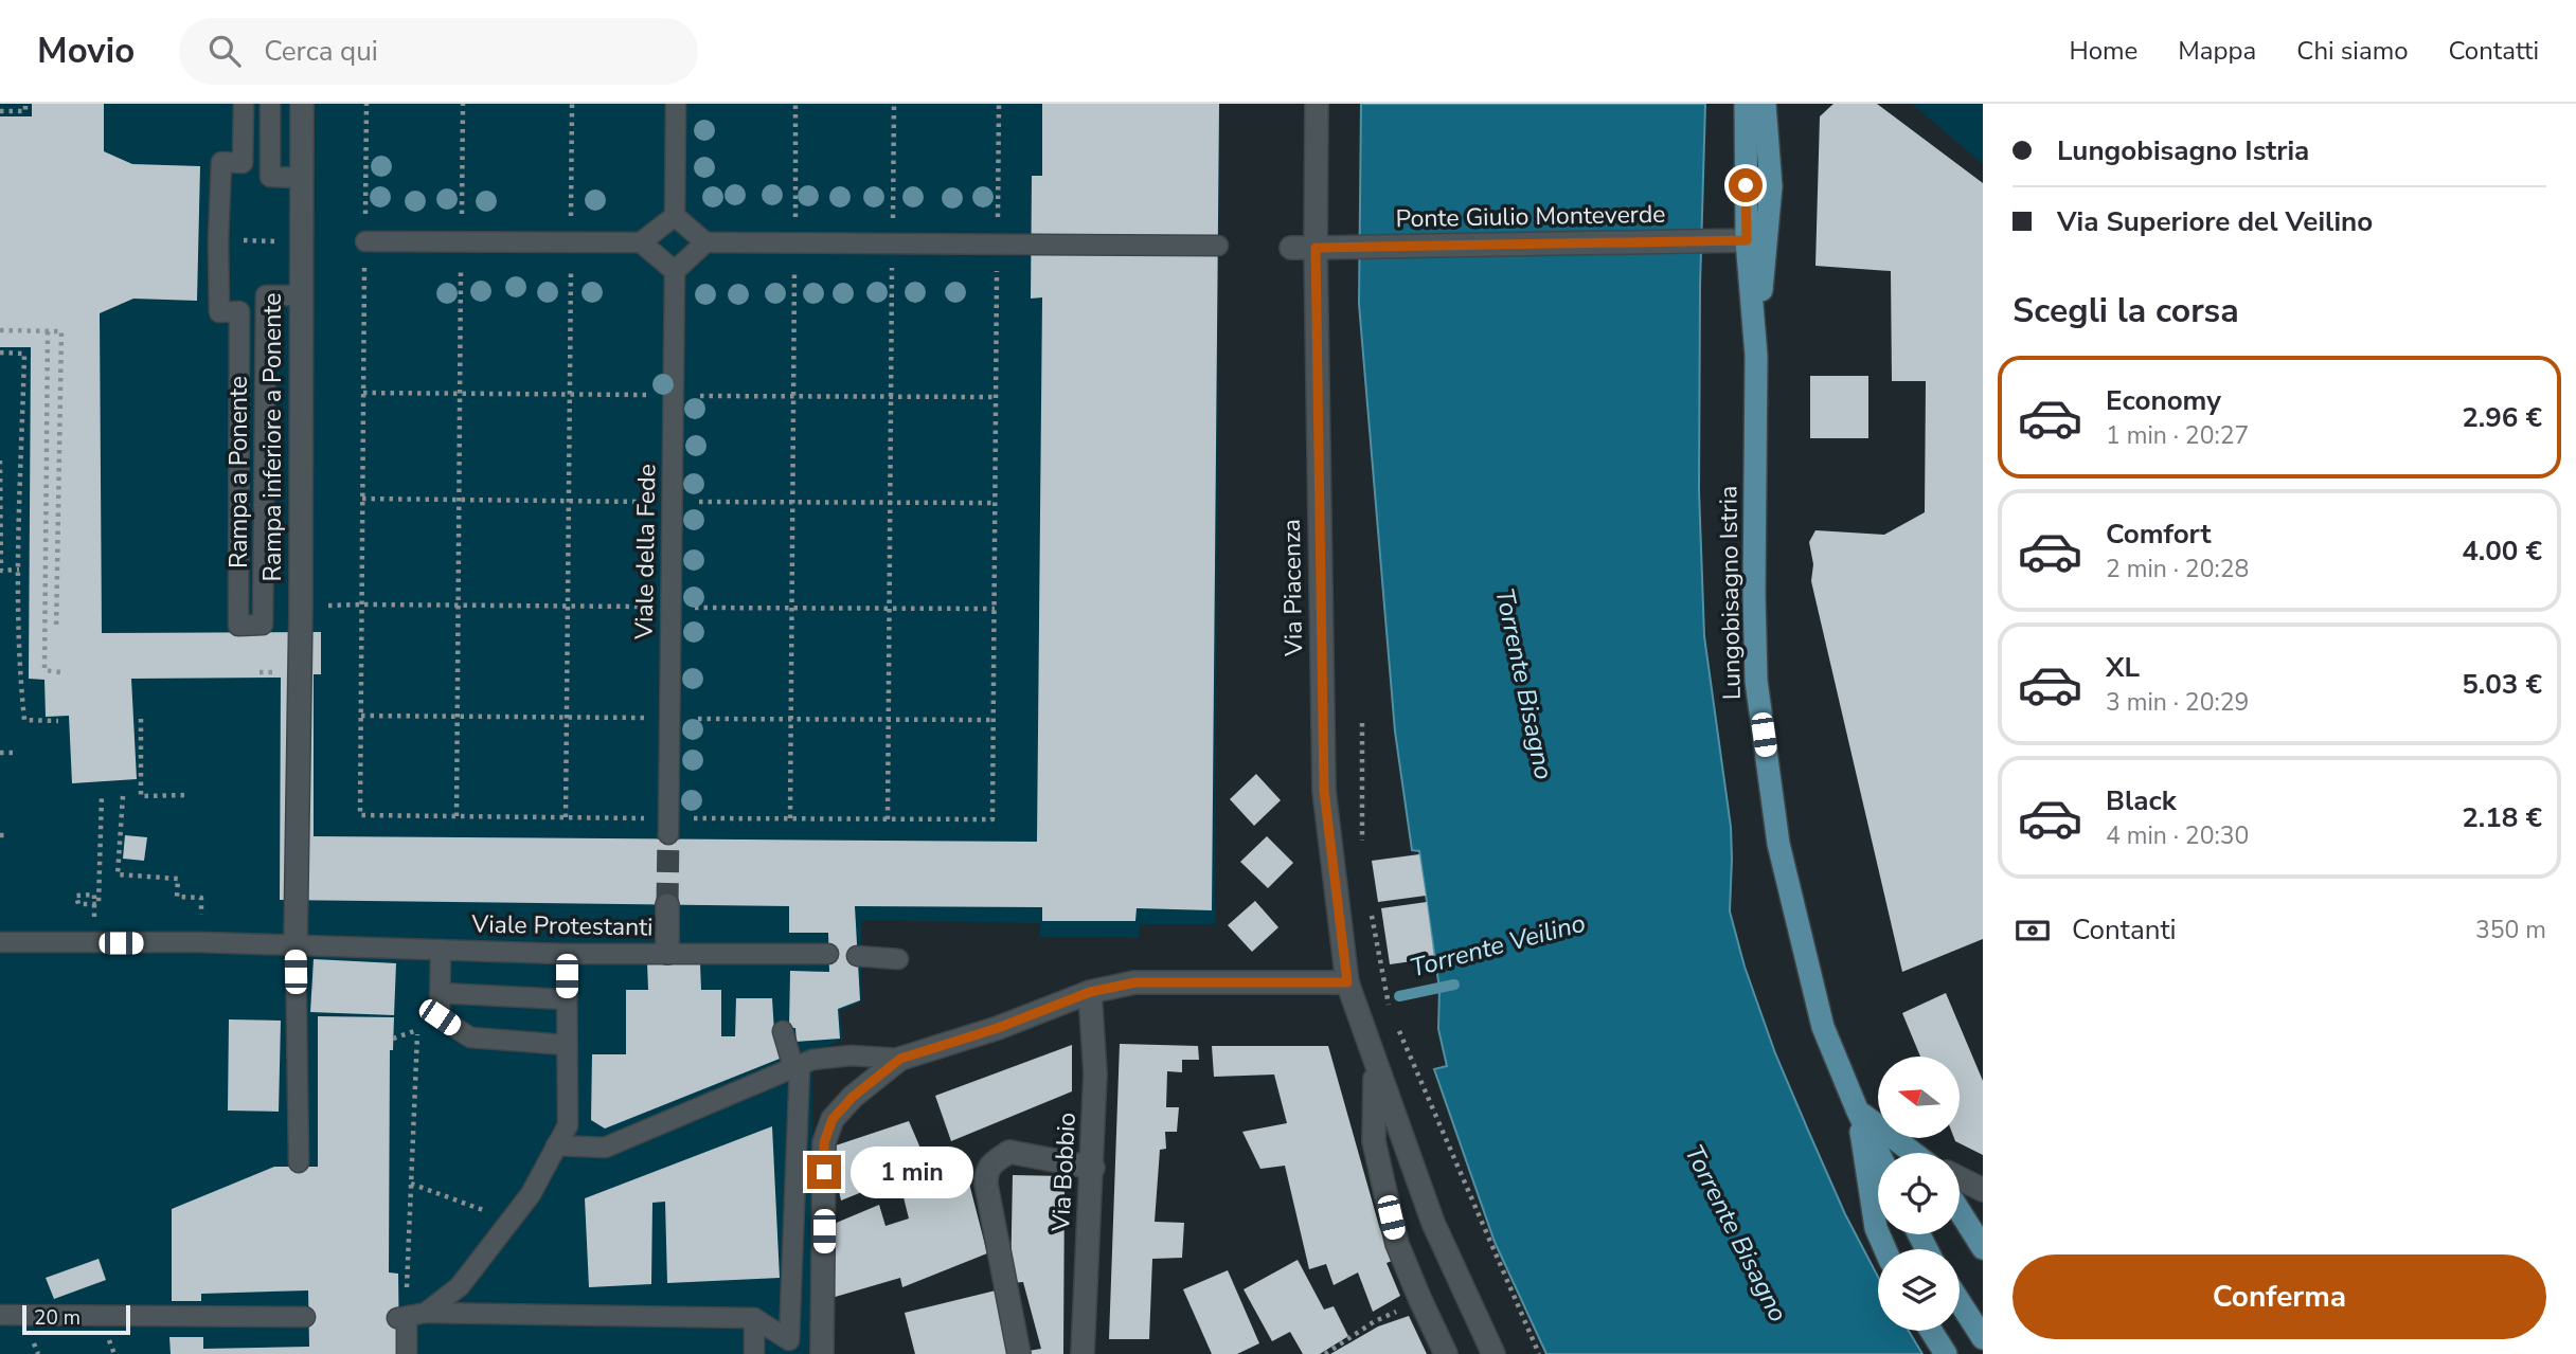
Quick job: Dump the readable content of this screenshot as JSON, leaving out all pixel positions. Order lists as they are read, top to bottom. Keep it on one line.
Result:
{"streets":{"main road":["Lungobisagno Istria"],"street":["Ponte Giulio Monteverde","Rampa inferiore a Ponente","Via Piacenza","Via Bobbio"],"lane":["Rampa a Ponente","Viale della Fede","Viale Protestanti"]},"crossings":[["Ponte Giulio Monteverde","Via Piacenza"],["Ponte Giulio Monteverde","Lungobisagno Istria"],["Rampa inferiore a Ponente","Rampa a Ponente"],["Rampa inferiore a Ponente","Viale Protestanti"]],"water":["Torrente Bisagno","Torrente Veilino"],"scale_bar":"20 m","north":"left","page":{"header":"Movio","search":"Cerca qui","nav":["Home","Mappa","Chi siamo","Contatti"],"banner":["Lungobisagno Istria","Via Superiore del Veilino"],"heading":"Scegli la corsa","list":[{"name":"Economy","note":"1 min · 20:27","value":"2.96 €"},{"name":"Comfort","note":"2 min · 20:28","value":"4.00 €"},{"name":"XL","note":"3 min · 20:29","value":"5.03 €"},{"name":"Black","note":"4 min · 20:30","value":"2.18 €"}],"pay":["Contanti","350 m"],"bubble":"1 min","buttons":"Conferma","scale":"20 m"}}
